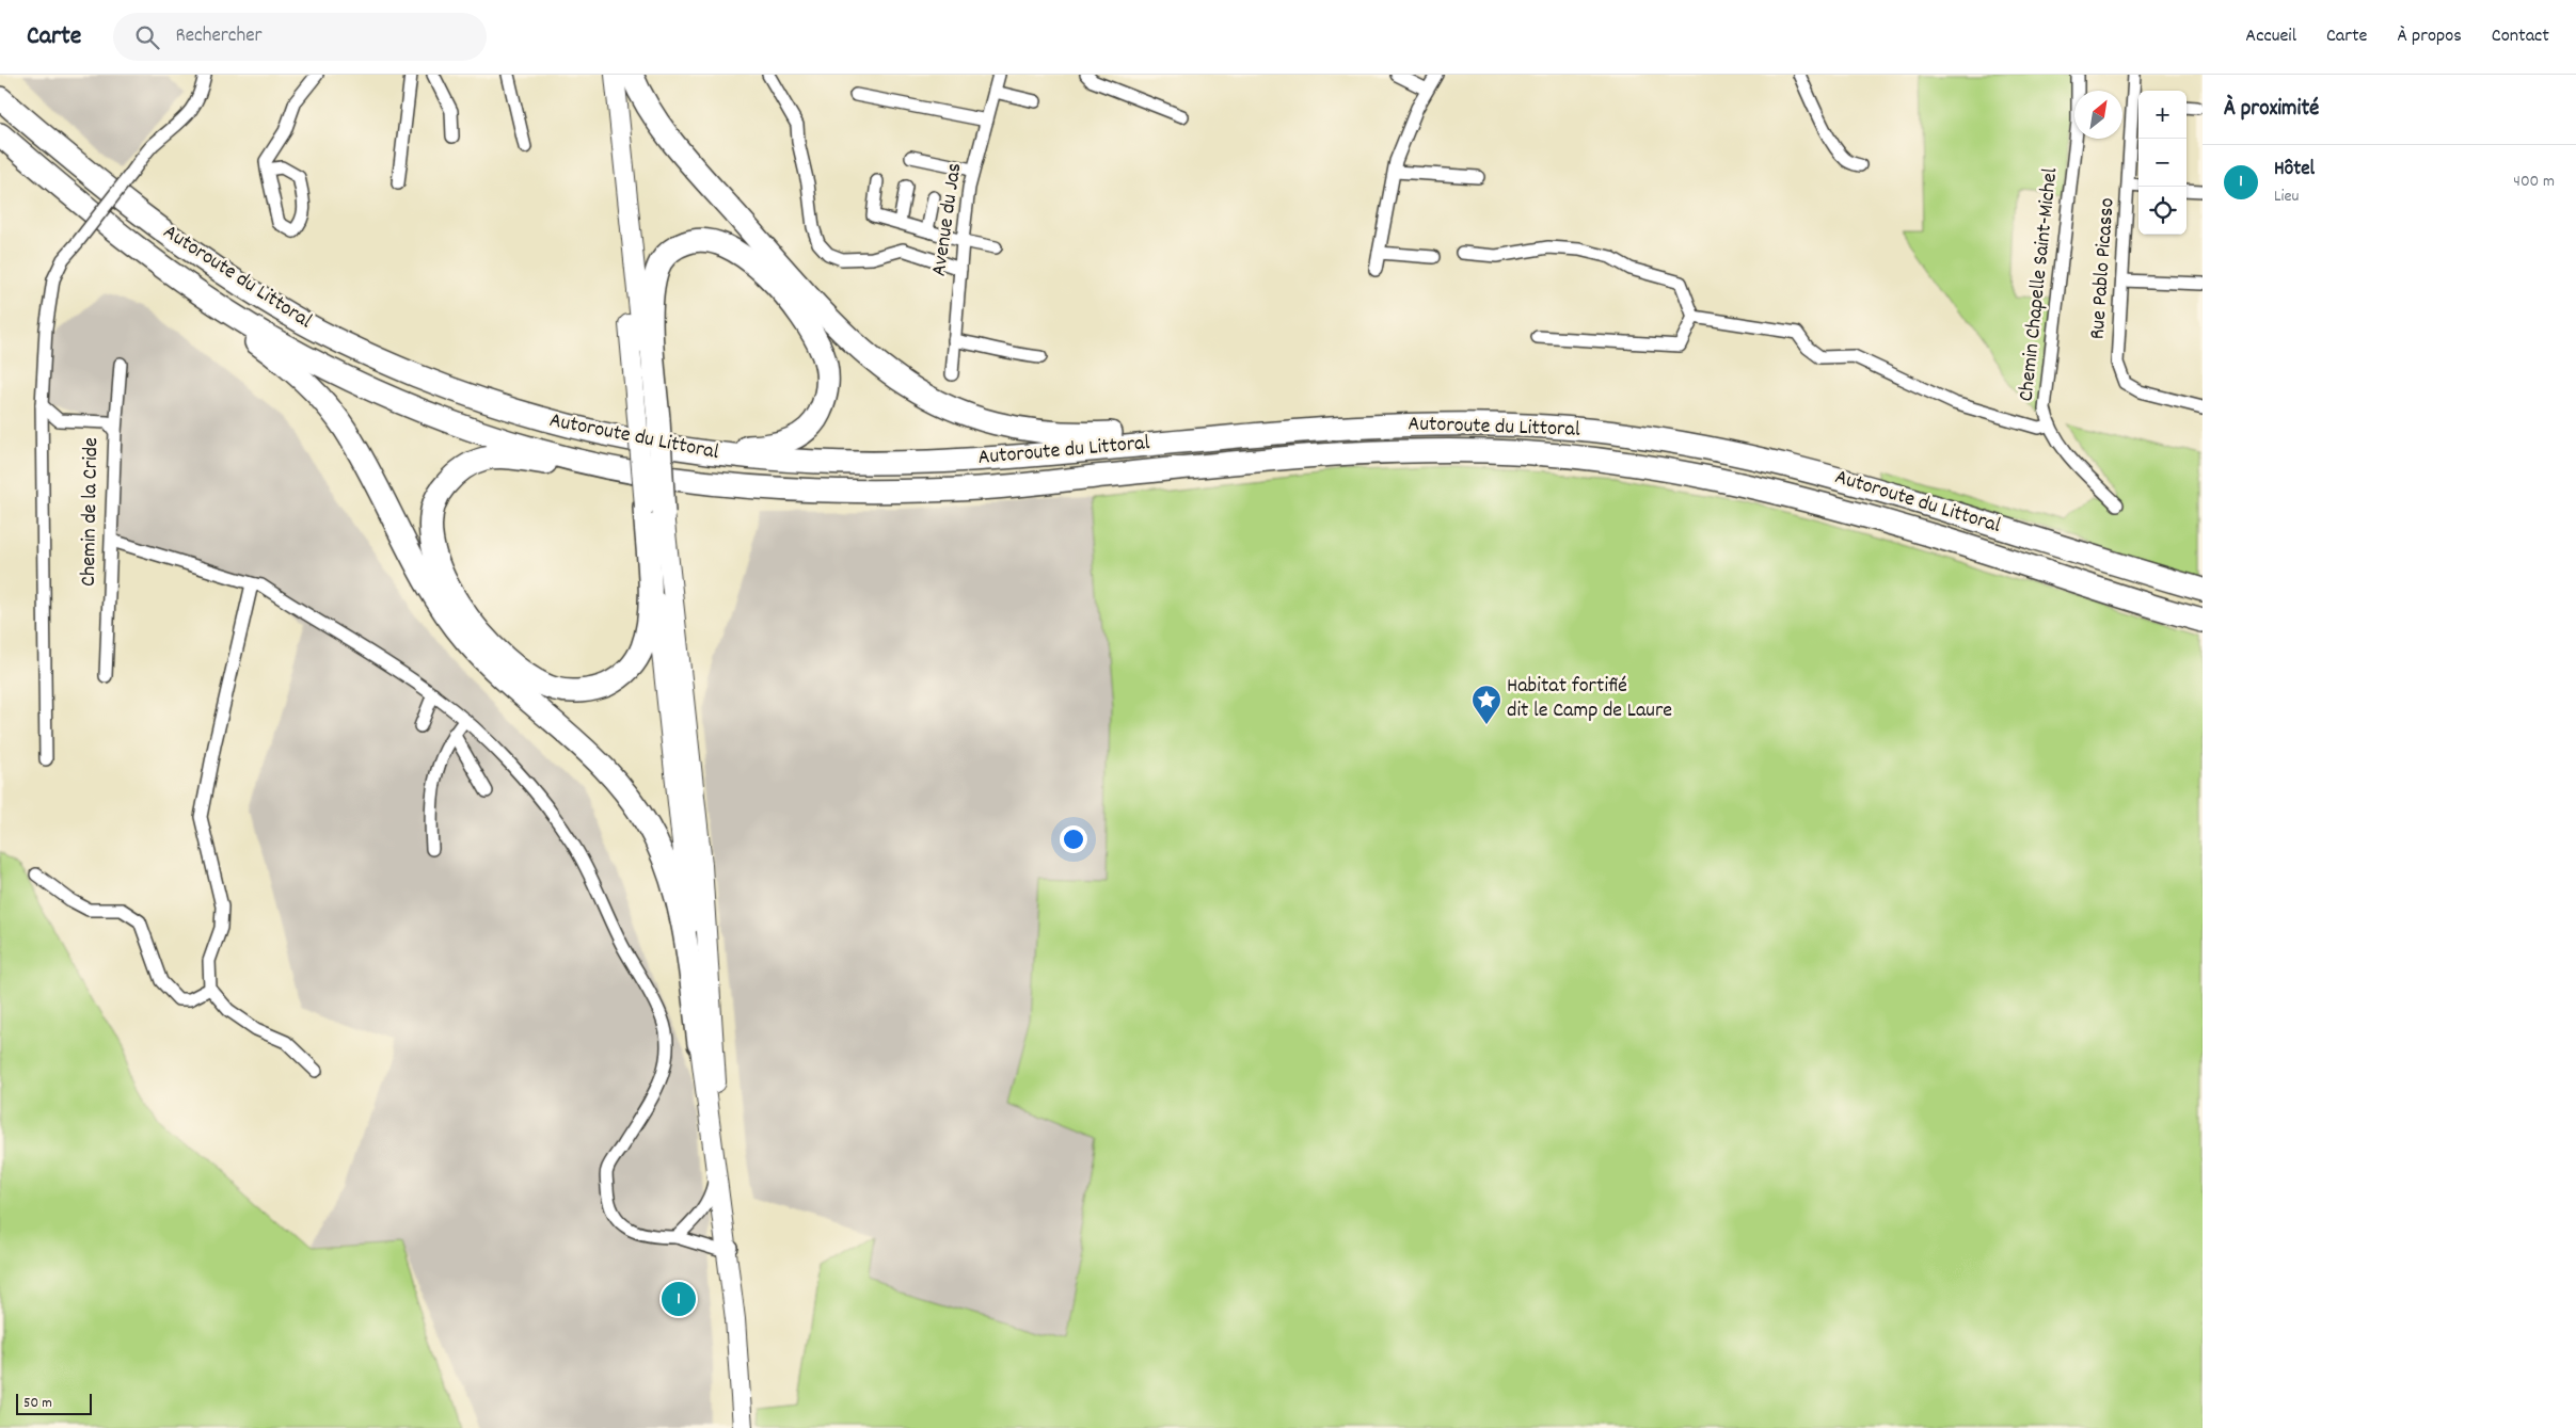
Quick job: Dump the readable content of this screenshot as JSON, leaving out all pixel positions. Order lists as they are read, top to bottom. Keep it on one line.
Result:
{"streets":{"highway":["Autoroute du Littoral"],"street":["Avenue du Jas","Rue Pablo Picasso","Chemin Chapelle Saint-Michel","Chemin de la Cride"]},"places":{"place":["Habitat fortifié dit le Camp de Laure"]},"scale_bar":"50 m","north":"top right","page":{"header":"Carte","search":"Rechercher","nav":["Accueil","Carte","À propos","Contact"],"heading":"À proximité","map_buttons":["+","−"],"list":[{"mark":"1","name":"Hôtel","note":"Lieu","value":"400 m"}],"pins":"1","scale":"50 m"}}
